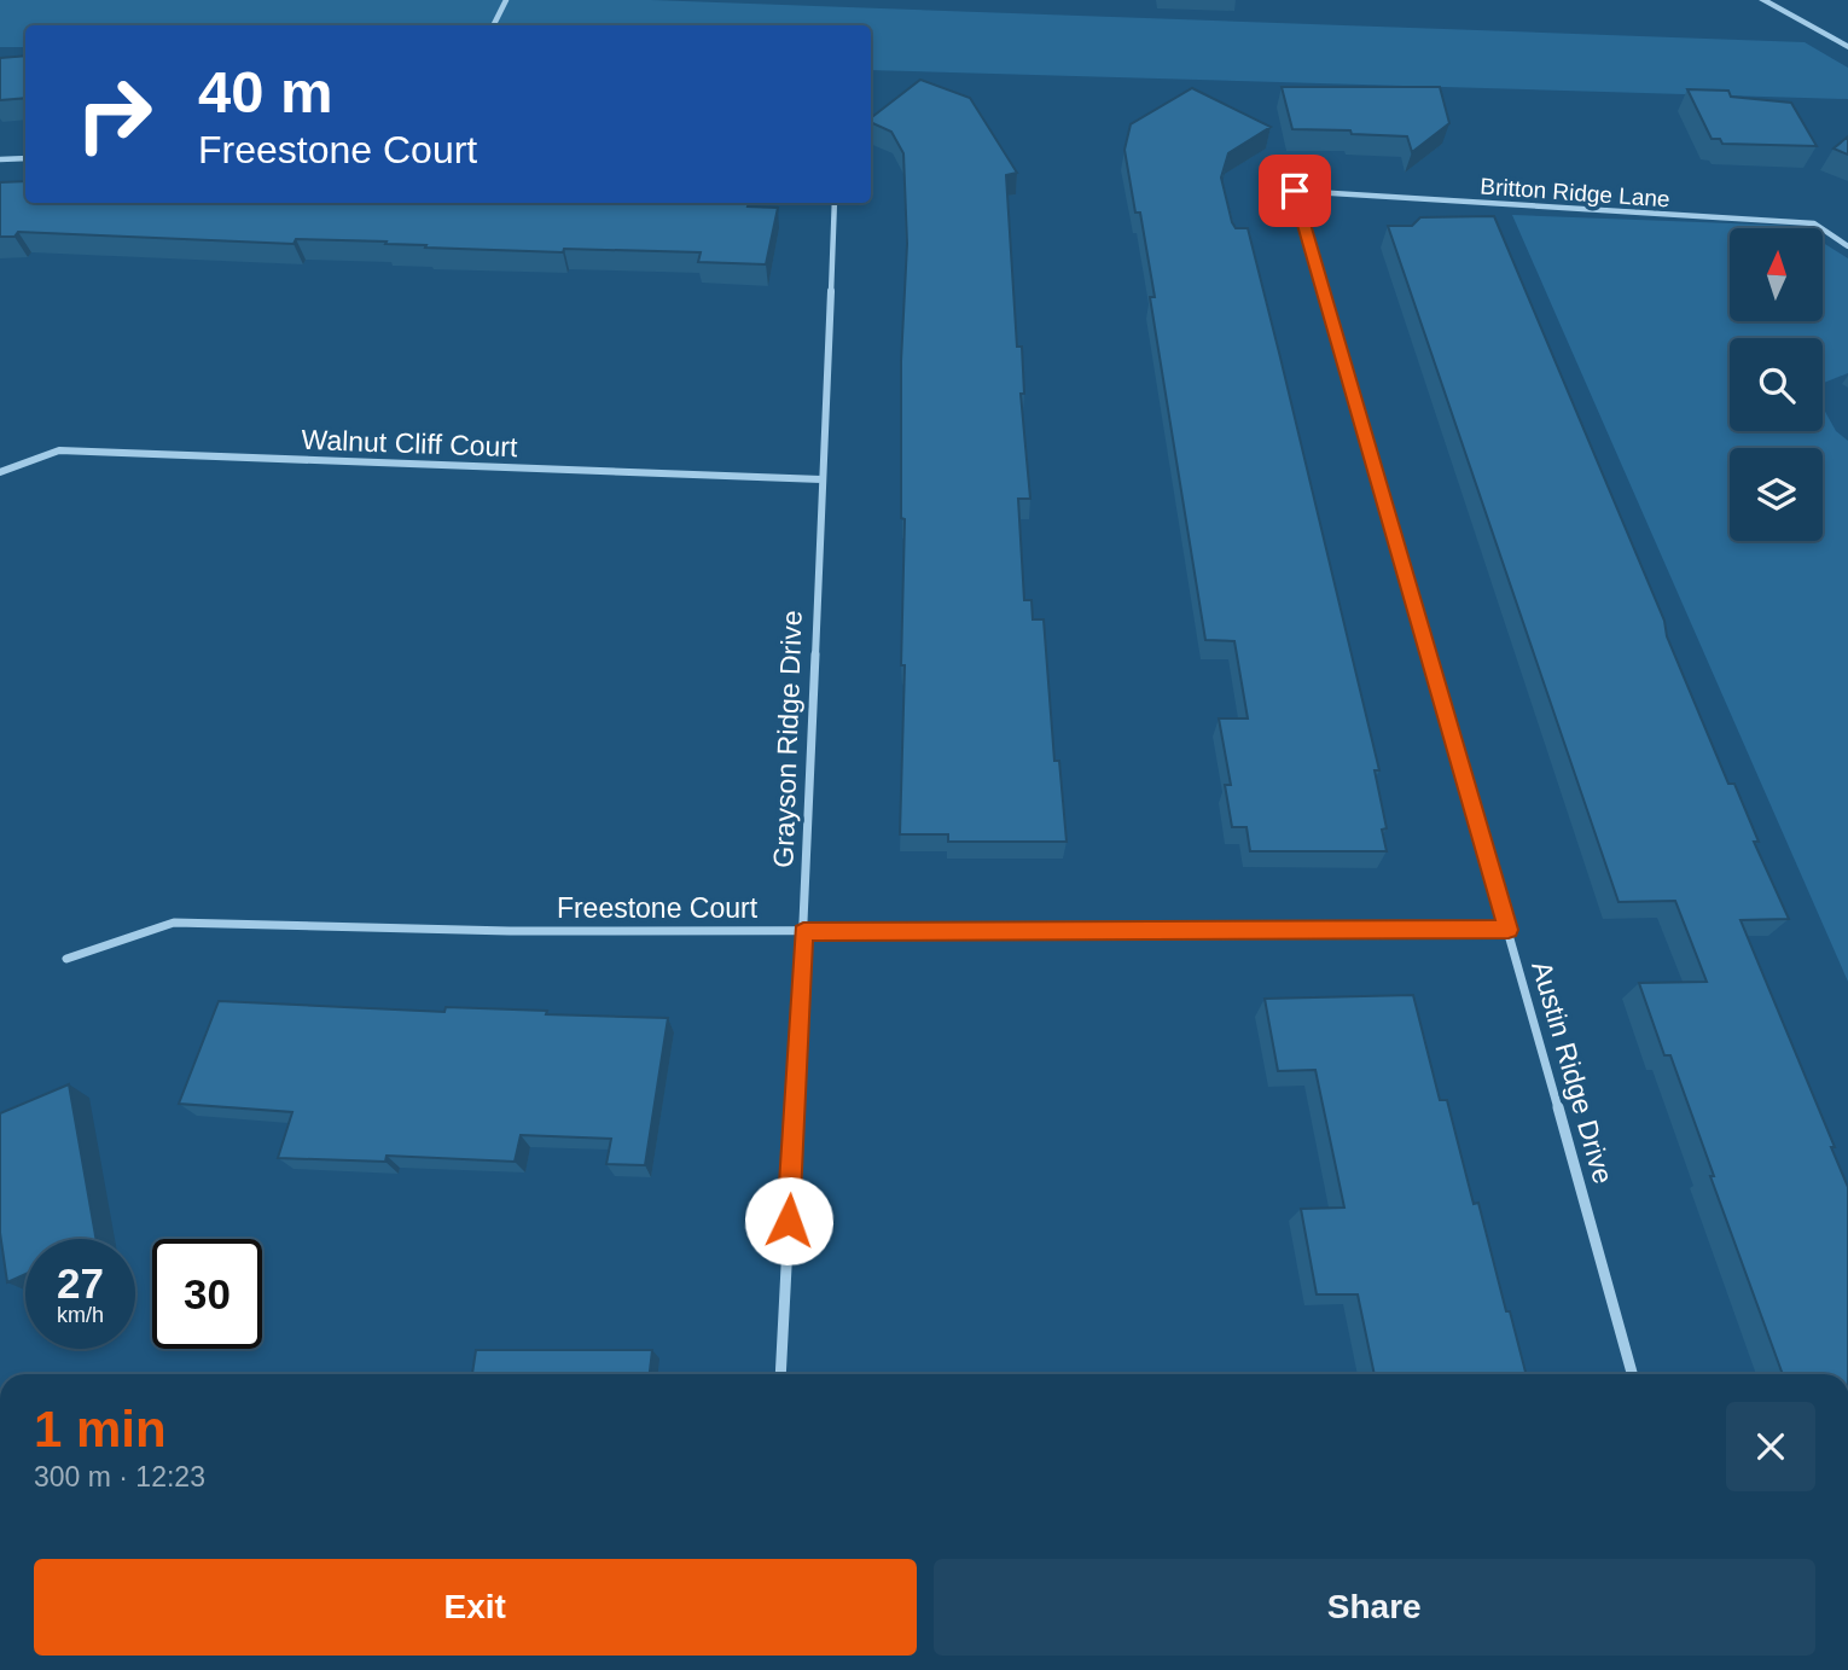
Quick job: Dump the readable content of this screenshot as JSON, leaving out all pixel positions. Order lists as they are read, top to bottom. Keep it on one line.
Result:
{"streets":{"street":["Britton Ridge Lane","Walnut Cliff Court","Grayson Ridge Drive","Freestone Court","Austin Ridge Drive"]},"crossings":[["Britton Ridge Lane","Austin Ridge Drive"],["Walnut Cliff Court","Grayson Ridge Drive"],["Grayson Ridge Drive","Freestone Court"],["Freestone Court","Austin Ridge Drive"]],"north":"top","page":{"turn":["40 m","Freestone Court"],"speed":"27 km/h","limit":"30","heading":["1 min","300 m · 12:23"],"buttons":["Exit","Share"]}}
